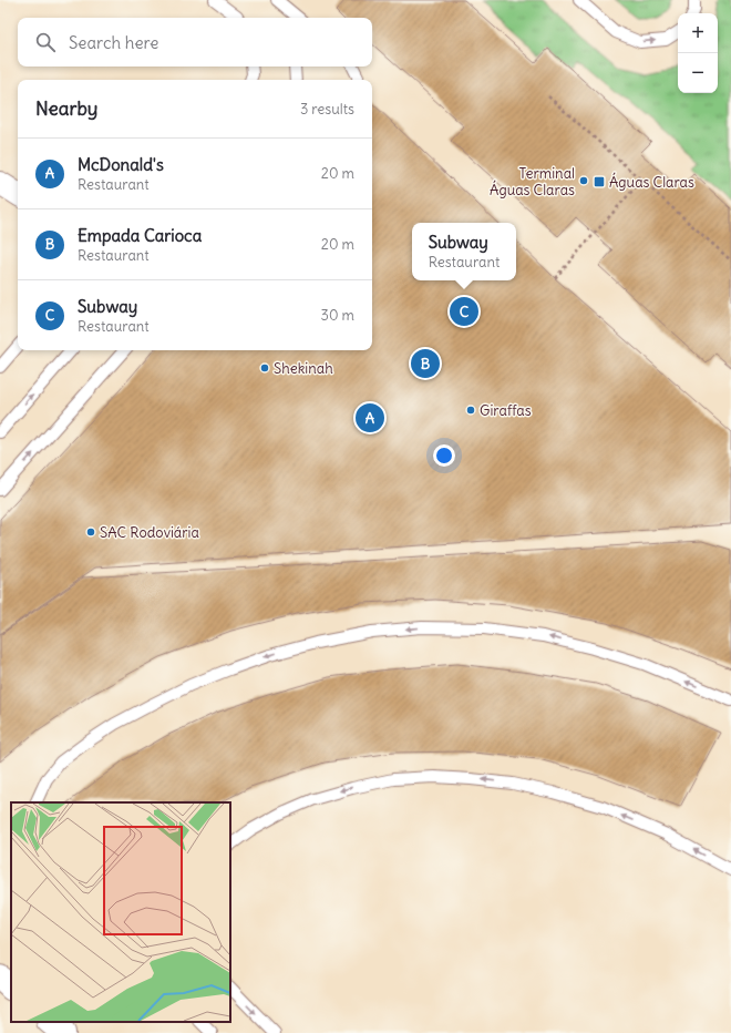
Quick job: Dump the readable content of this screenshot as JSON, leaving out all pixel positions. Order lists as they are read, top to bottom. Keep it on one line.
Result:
{"places":{"other":["Terminal Águas Claras","Shekinah","Giraffas","SAC Rodoviária"],"transit":["Águas Claras"]},"page":{"map_buttons":["+","−"],"search":"Search here","heading":["Nearby","3 results"],"list":[{"mark":"A","name":"McDonald's","note":"Restaurant","value":"20 m"},{"mark":"B","name":"Empada Carioca","note":"Restaurant","value":"20 m"},{"mark":"C","name":"Subway","note":"Restaurant","value":"30 m"}],"popup":["Subway","Restaurant"],"pins":["C","B","A"]}}
